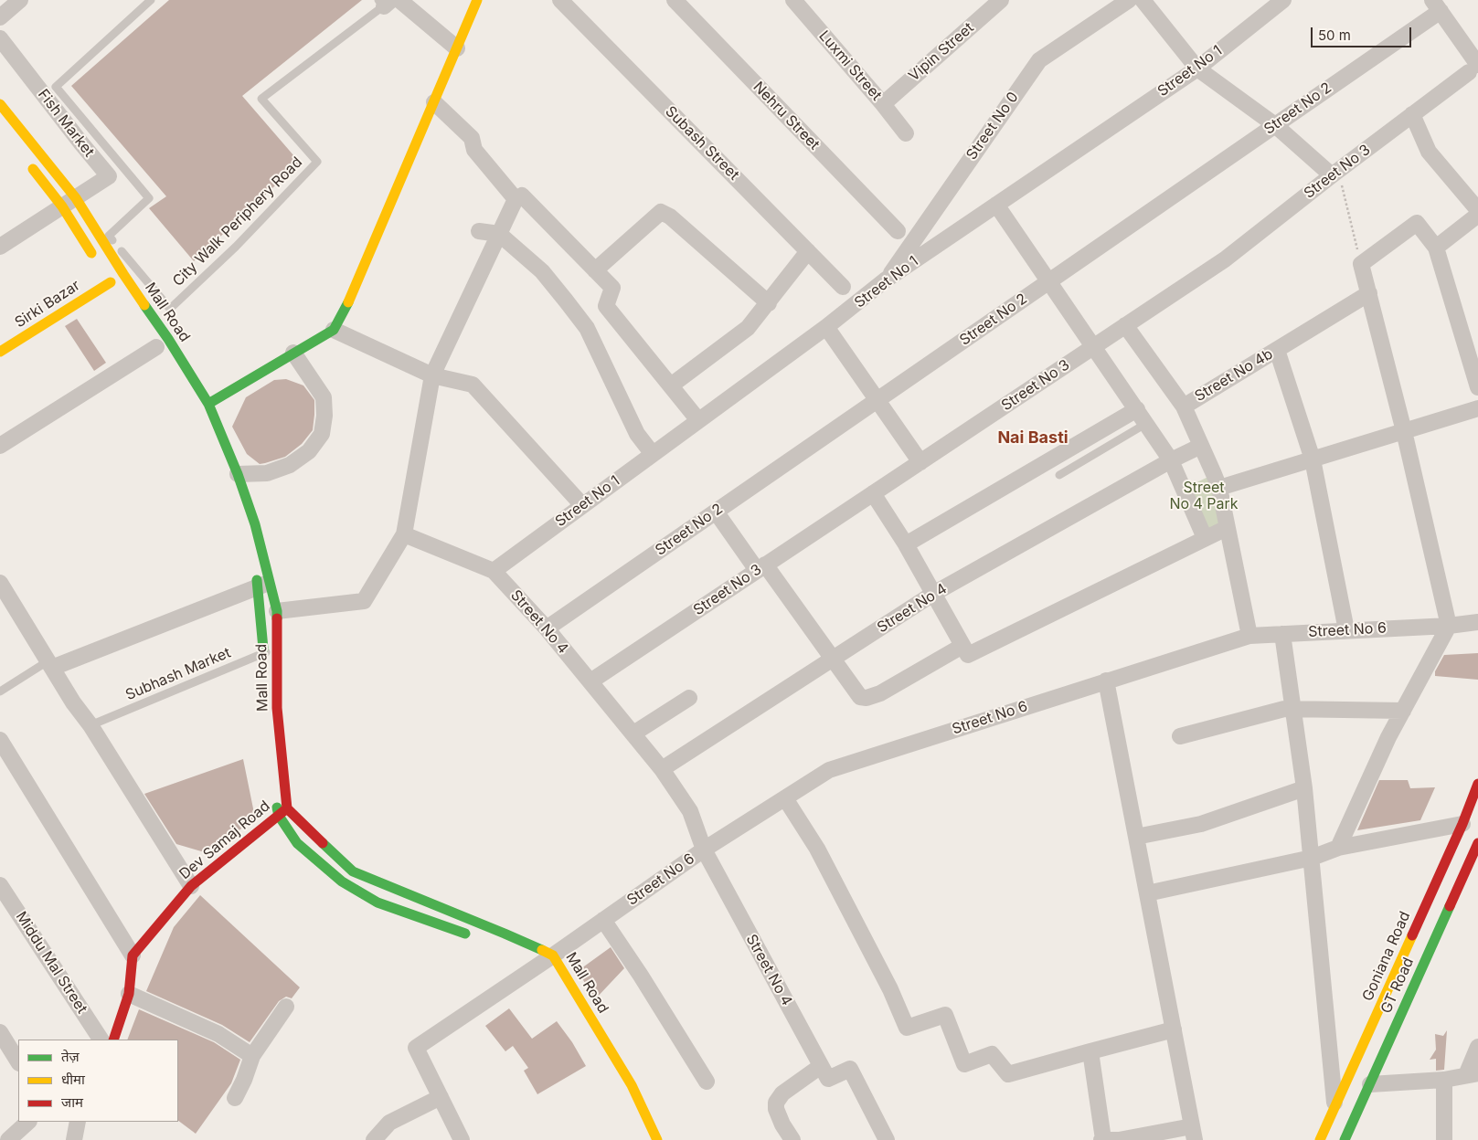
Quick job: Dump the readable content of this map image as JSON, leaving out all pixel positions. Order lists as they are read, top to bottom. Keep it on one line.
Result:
{"streets":{"main road":["Sirki Bazar","Mall Road","Dev Samaj Road","Goniana Road","GT Road"],"street":["Vipin Street","Luxmi Street","Street No 1","Street No 2","Nehru Street","Fish Market","Street No 0","Subash Street","Street No 3","Street No 4b","Street No 4","Street No 6","Middu Mal Street"],"lane":["City Walk Periphery Road","Subhash Market"]},"crossings":[["Vipin Street","Luxmi Street"],["Street No 1","Street No 0"],["Street No 1","Street No 4"],["Street No 2","Street No 4"],["Fish Market","Mall Road"],["Street No 3","Street No 4b"],["Street No 3","Street No 4"],["Mall Road","Street No 6"],["Mall Road","Subhash Market"],["Mall Road","Dev Samaj Road"],["Street No 4","Street No 6"],["Goniana Road","GT Road"]],"districts":["Nai Basti"],"parks":["Street No 4 Park"],"legend":["तेज़","धीमा","जाम"],"scale_bar":"50 m"}
